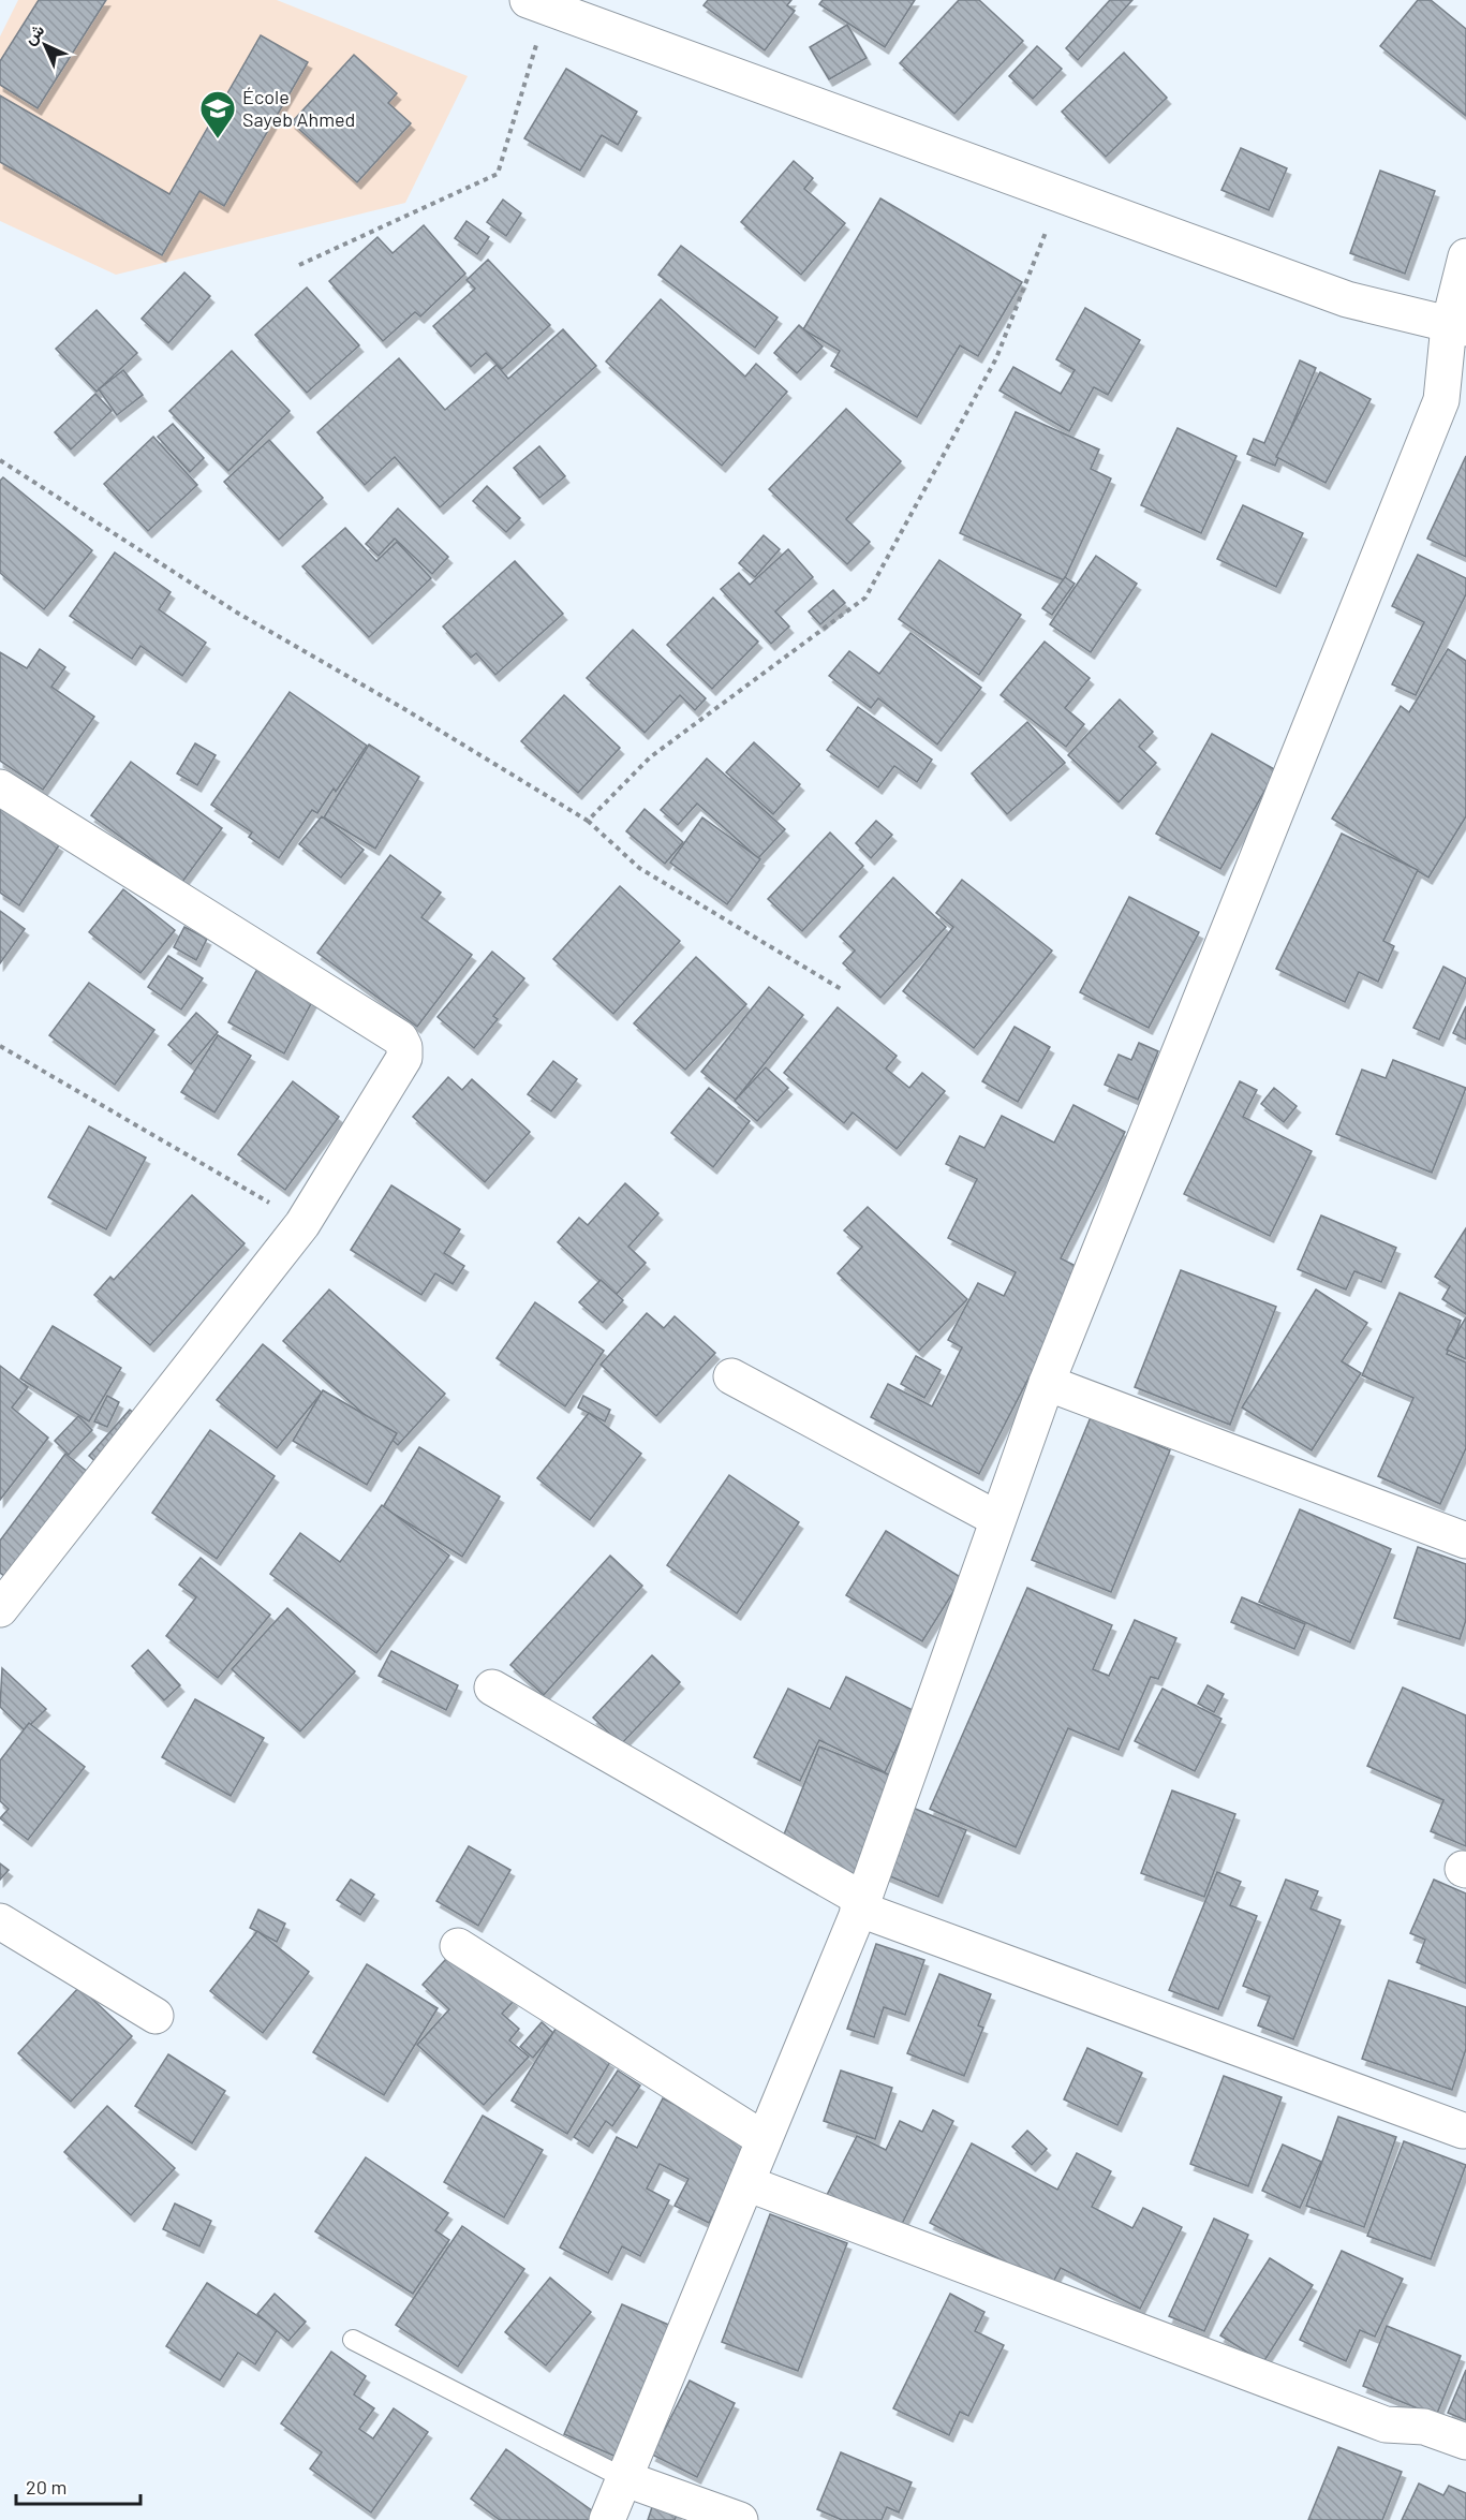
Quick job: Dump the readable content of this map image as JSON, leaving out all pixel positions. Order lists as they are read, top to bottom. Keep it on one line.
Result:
{"places":{"school or university":["École Sayeb Ahmed"]},"scale_bar":"20 m","north":"top left"}
